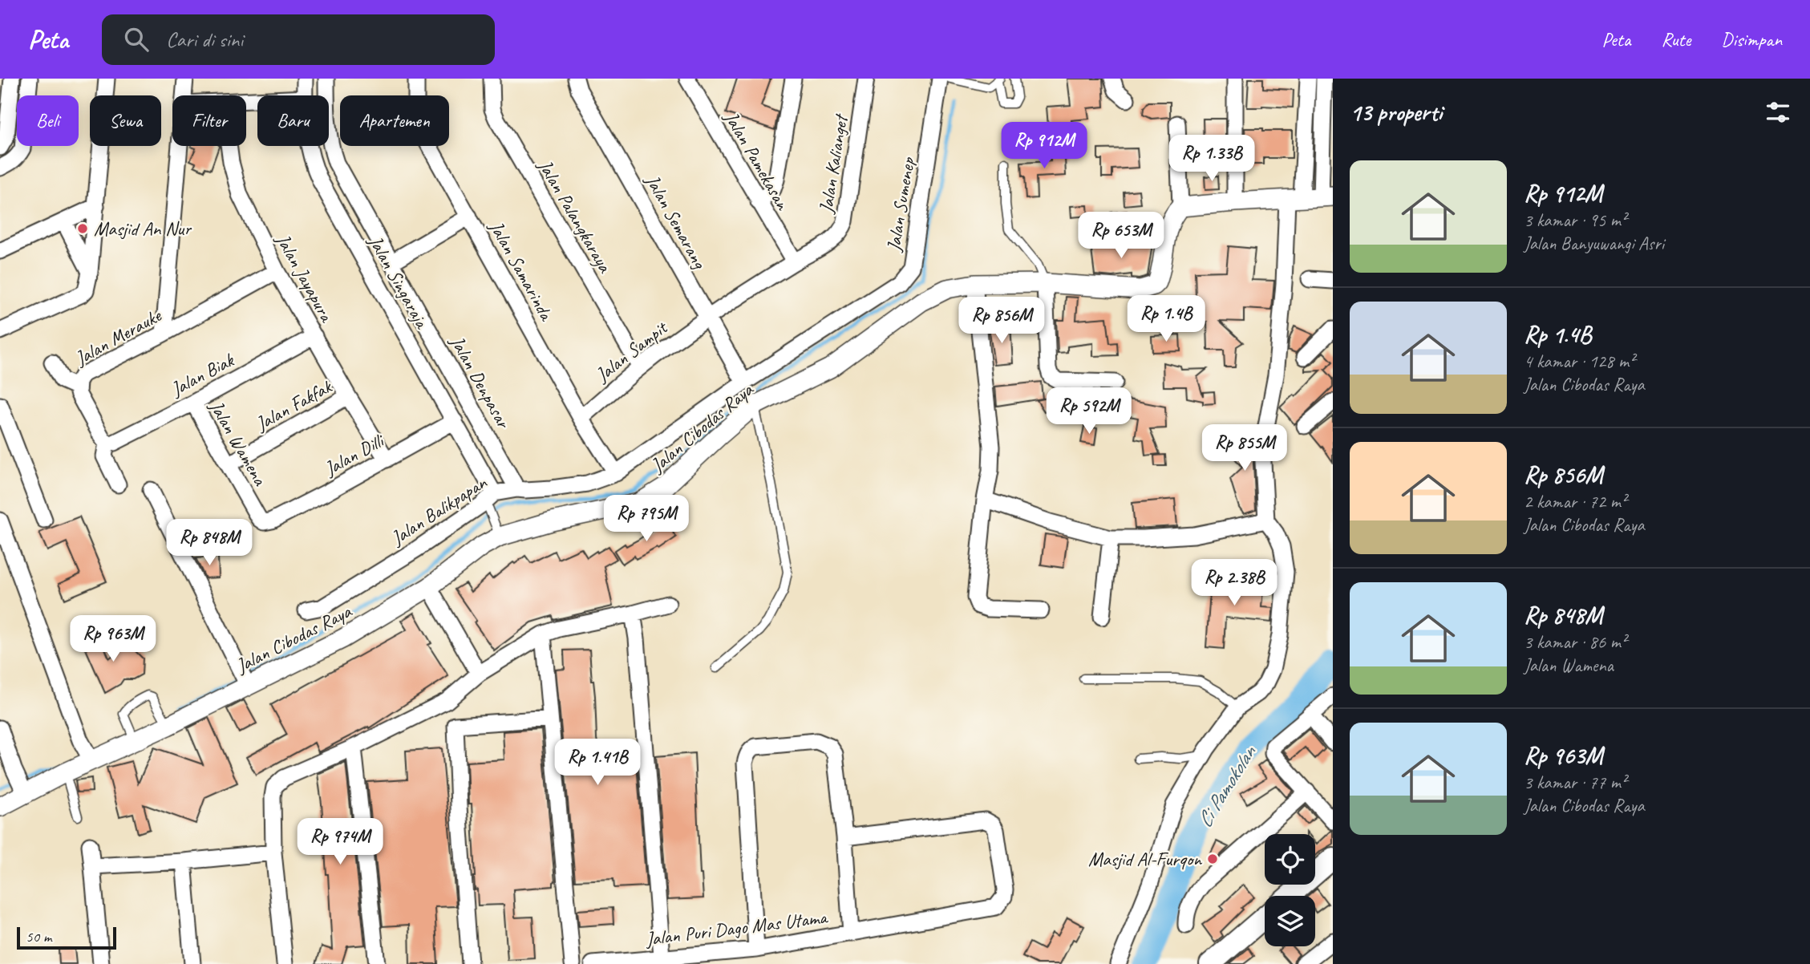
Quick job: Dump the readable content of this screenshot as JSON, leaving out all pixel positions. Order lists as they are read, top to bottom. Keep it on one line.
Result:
{"streets":{"street":["Jalan Pamekasan","Jalan Kalianget","Jalan Sumenep","Jalan Palangkaraya","Jalan Semarang","Jalan Samarinda","Jalan Jayapura","Jalan Singaraja","Jalan Merauke","Jalan Sampit","Jalan Biak","Jalan Denpasar","Jalan Fakfak","Jalan Cibodas Raya","Jalan Wamena","Jalan Dilli","Jalan Balikpapan","Jalan Puri Dago Mas Utama"]},"crossings":[["Jalan Pamekasan","Jalan Kalianget"],["Jalan Kalianget","Jalan Semarang"],["Jalan Kalianget","Jalan Sampit"],["Jalan Sumenep","Jalan Semarang"],["Jalan Sumenep","Jalan Balikpapan"],["Jalan Palangkaraya","Jalan Sampit"],["Jalan Semarang","Jalan Sampit"],["Jalan Semarang","Jalan Balikpapan"],["Jalan Samarinda","Jalan Sampit"],["Jalan Samarinda","Jalan Balikpapan"],["Jalan Jayapura","Jalan Merauke"],["Jalan Jayapura","Jalan Biak"],["Jalan Jayapura","Jalan Fakfak"],["Jalan Jayapura","Jalan Dilli"],["Jalan Singaraja","Jalan Dilli"],["Jalan Singaraja","Jalan Balikpapan"],["Jalan Merauke","Jalan Biak"],["Jalan Biak","Jalan Wamena"],["Jalan Denpasar","Jalan Balikpapan"],["Jalan Fakfak","Jalan Wamena"],["Jalan Wamena","Jalan Dilli"]],"water":["Ci Pamokolan"],"places":["Masjid An Nur","Masjid Al-Furqon"],"scale_bar":"50 m","page":{"header":"Peta","search":"Cari di sini","nav":["Peta","Rute","Disimpan"],"heading":"13 properti","chip":["Beli","Sewa","Filter","Baru","Apartemen"],"price":["Rp 912M","Rp 1.33B","Rp 653M","Rp 1.4B","Rp 856M","Rp 592M","Rp 855M","Rp 795M","Rp 848M","Rp 2.38B","Rp 963M","Rp 1.41B","Rp 974M"],"list":[{"name":"Rp 912M","note":"3 kamar · 95 m² · Jalan Banyuwangi Asri"},{"name":"Rp 1.4B","note":"4 kamar · 128 m² · Jalan Cibodas Raya"},{"name":"Rp 856M","note":"2 kamar · 72 m² · Jalan Cibodas Raya"},{"name":"Rp 848M","note":"3 kamar · 86 m² · Jalan Wamena"},{"name":"Rp 963M","note":"3 kamar · 77 m² · Jalan Cibodas Raya"}],"scale":"50 m"}}
